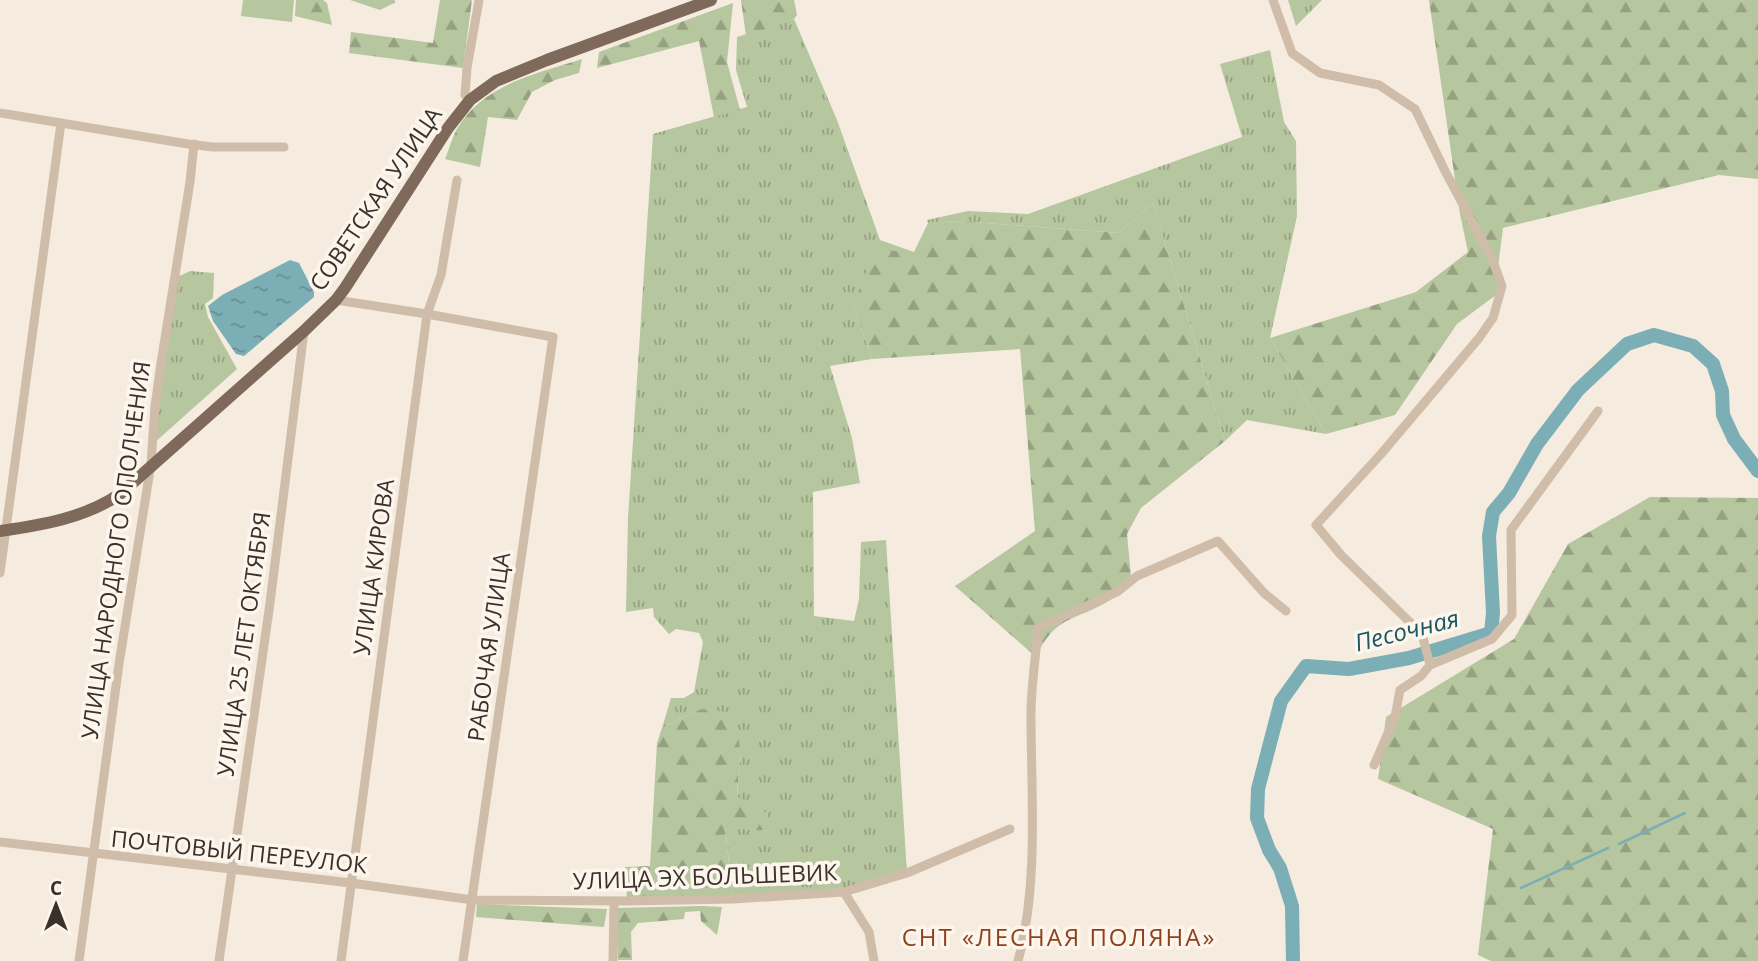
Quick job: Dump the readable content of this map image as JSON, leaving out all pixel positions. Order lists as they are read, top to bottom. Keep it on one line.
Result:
{"streets":{"main road":["СОВЕТСКАЯ УЛИЦА"],"street":["УЛИЦА НАРОДНОГО ОПОЛЧЕНИЯ","УЛИЦА КИРОВА","УЛИЦА 25 ЛЕТ ОКТЯБРЯ","РАБОЧАЯ УЛИЦА","ПОЧТОВЫЙ ПЕРЕУЛОК","УЛИЦА ЭХ БОЛЬШЕВИК"]},"crossings":[["СОВЕТСКАЯ УЛИЦА","УЛИЦА НАРОДНОГО ОПОЛЧЕНИЯ"],["СОВЕТСКАЯ УЛИЦА","УЛИЦА 25 ЛЕТ ОКТЯБРЯ"],["УЛИЦА НАРОДНОГО ОПОЛЧЕНИЯ","ПОЧТОВЫЙ ПЕРЕУЛОК"],["УЛИЦА КИРОВА","РАБОЧАЯ УЛИЦА"],["УЛИЦА КИРОВА","ПОЧТОВЫЙ ПЕРЕУЛОК"],["УЛИЦА 25 ЛЕТ ОКТЯБРЯ","ПОЧТОВЫЙ ПЕРЕУЛОК"],["РАБОЧАЯ УЛИЦА","ПОЧТОВЫЙ ПЕРЕУЛОК"],["РАБОЧАЯ УЛИЦА","УЛИЦА ЭХ БОЛЬШЕВИК"],["ПОЧТОВЫЙ ПЕРЕУЛОК","УЛИЦА ЭХ БОЛЬШЕВИК"]],"districts":["СНТ «ЛЕСНАЯ ПОЛЯНА»"],"water":["Песочная"],"north":"top"}
